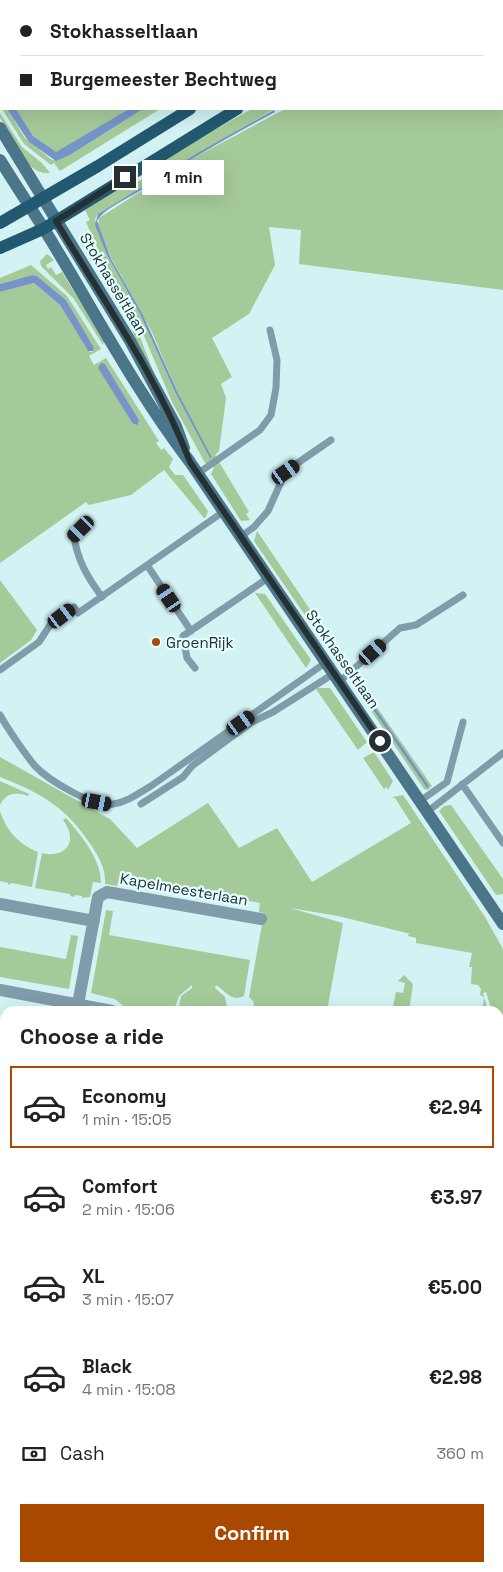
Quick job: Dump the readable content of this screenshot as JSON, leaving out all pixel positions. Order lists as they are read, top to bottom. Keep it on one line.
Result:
{"streets":{"street":["Stokhasseltlaan","Kapelmeesterlaan"]},"places":["GroenRijk"],"page":{"banner":["Stokhasseltlaan","Burgemeester Bechtweg"],"bubble":"1 min","heading":"Choose a ride","list":[{"name":"Economy","note":"1 min · 15:05","value":"€2.94"},{"name":"Comfort","note":"2 min · 15:06","value":"€3.97"},{"name":"XL","note":"3 min · 15:07","value":"€5.00"},{"name":"Black","note":"4 min · 15:08","value":"€2.98"}],"pay":["Cash","360 m"],"buttons":"Confirm"}}
